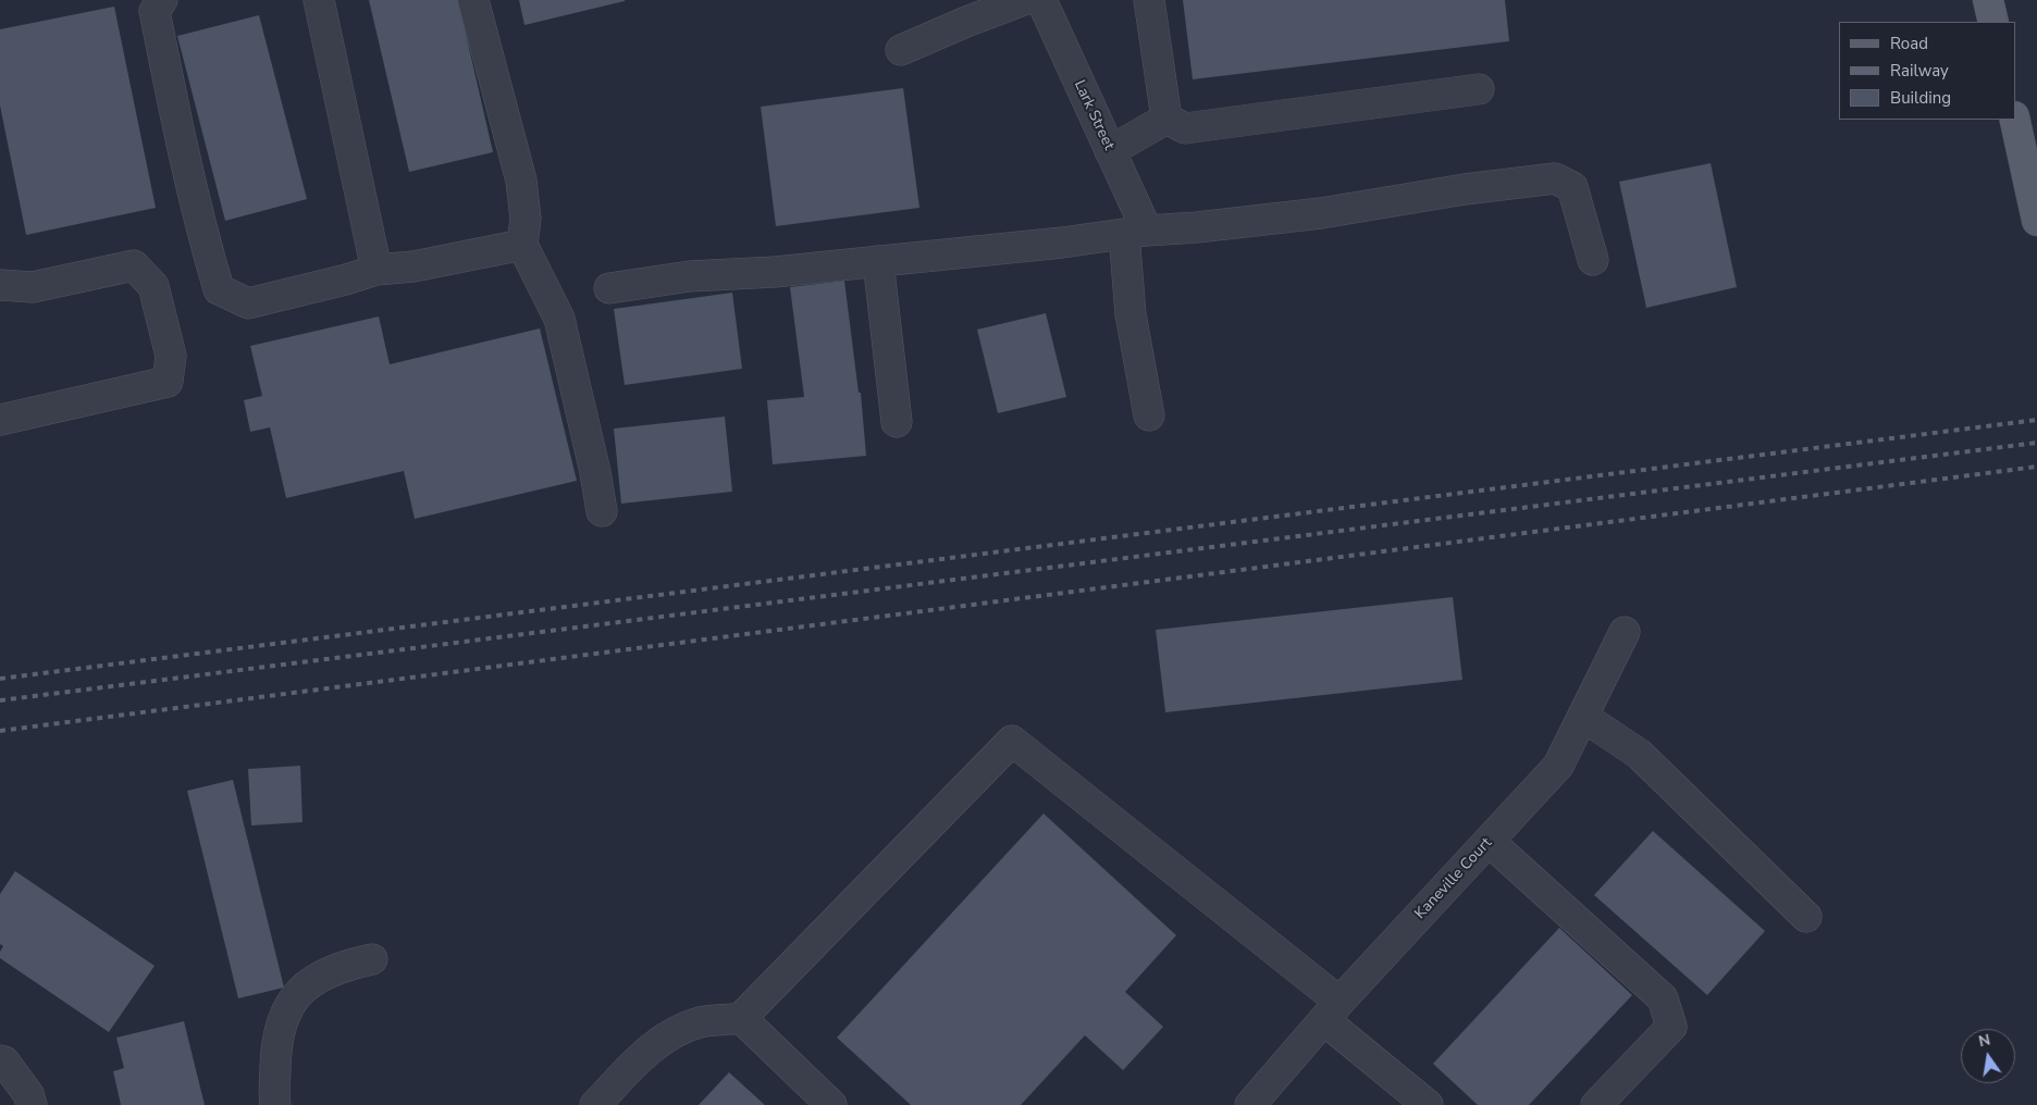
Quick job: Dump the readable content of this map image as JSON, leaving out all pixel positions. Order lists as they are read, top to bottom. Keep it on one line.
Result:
{"streets":{"street":["Lark Street","Kaneville Court"]},"legend":["Road","Railway","Building"],"north":"top"}
